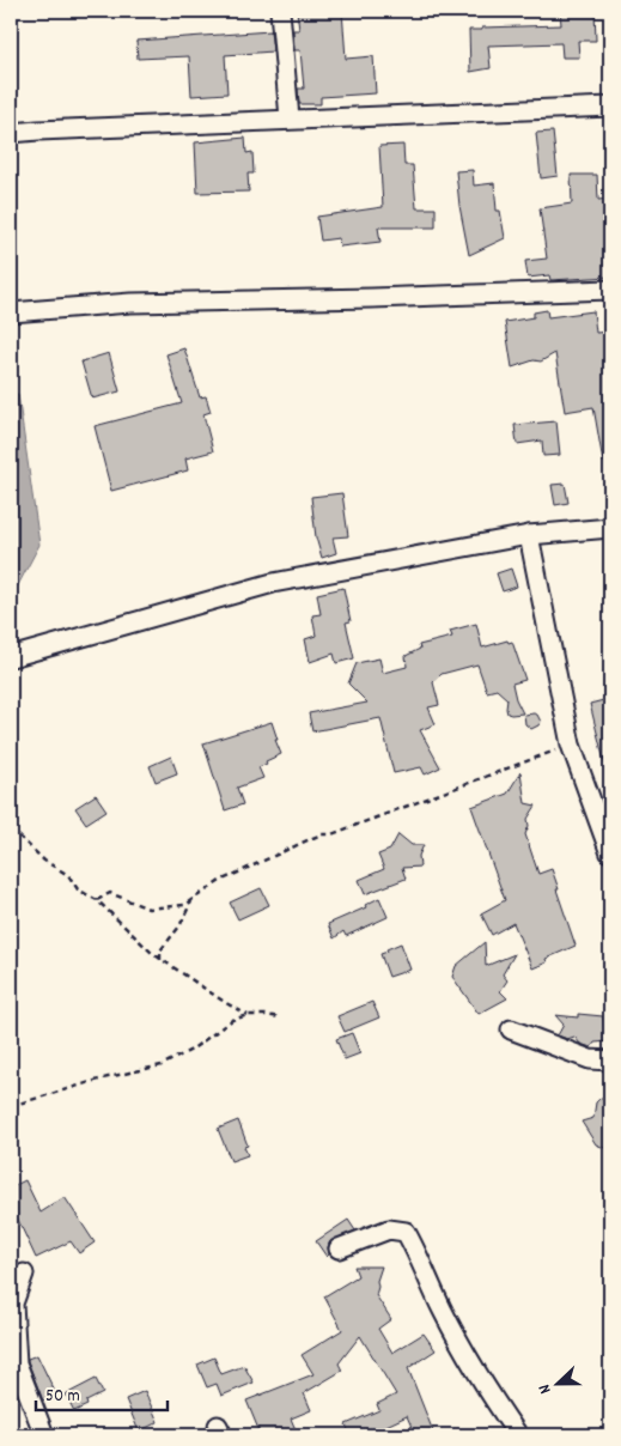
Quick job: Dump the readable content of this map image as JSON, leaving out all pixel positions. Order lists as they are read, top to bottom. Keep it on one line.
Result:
{"scale_bar":"50 m","north":"left"}
